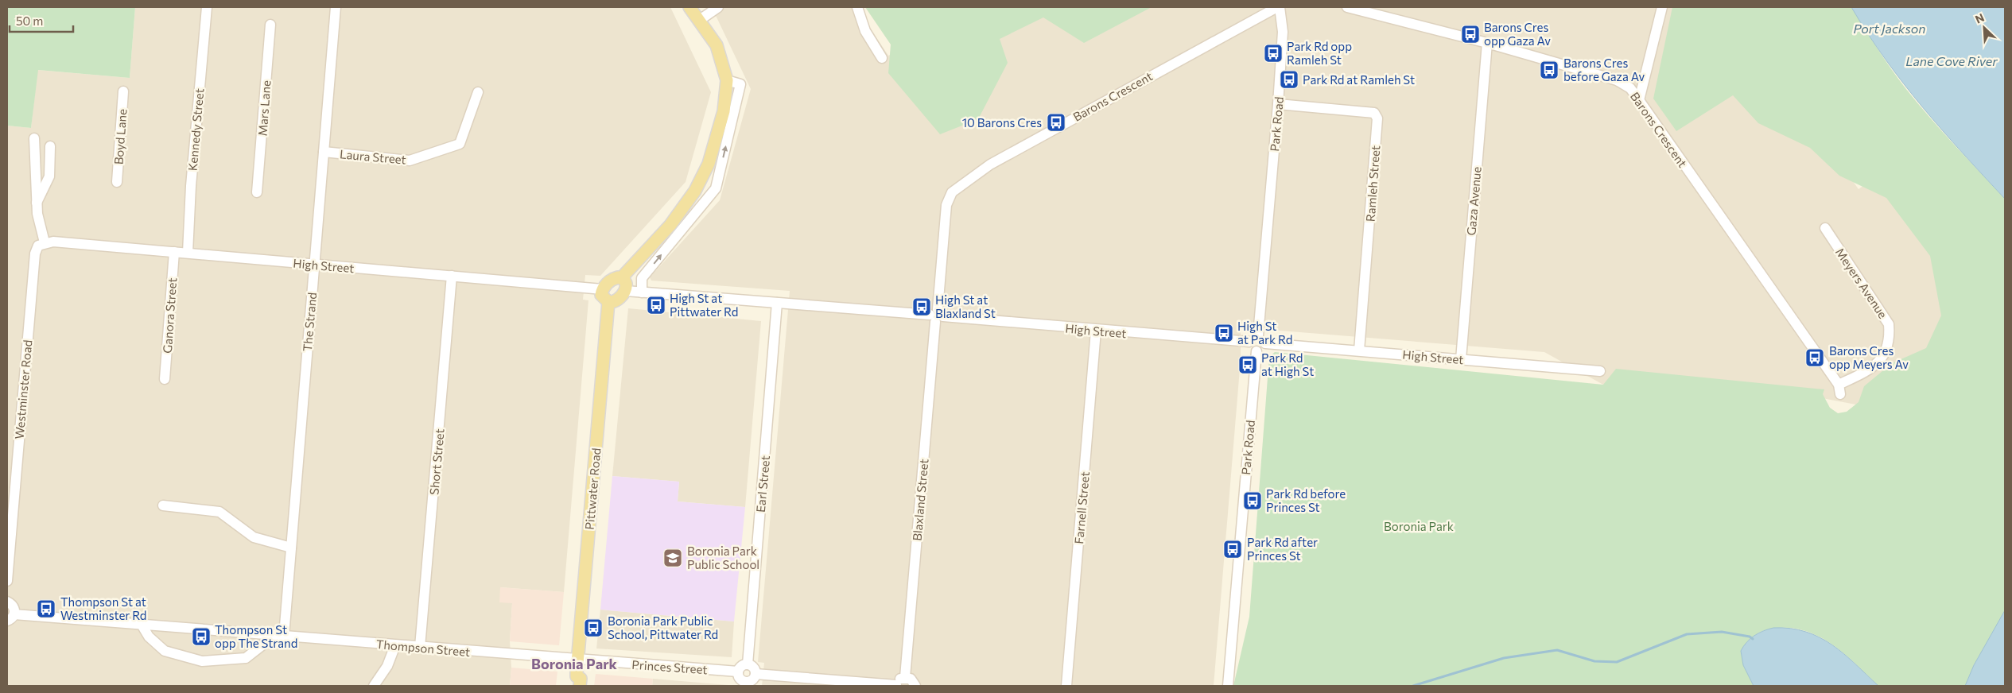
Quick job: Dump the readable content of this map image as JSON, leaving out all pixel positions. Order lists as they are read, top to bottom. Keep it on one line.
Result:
{"streets":{"main road":["Pittwater Road"],"street":["Barons Crescent","Mars Lane","Park Road","Kennedy Street","Boyd Lane","Laura Street","Ramleh Street","Gaza Avenue","High Street","Meyers Avenue","Ganora Street","The Strand","Westminster Road","Short Street","Earl Street","Blaxland Street","Farnell Street","Thompson Street","Princes Street"]},"crossings":[["Barons Crescent","Park Road"],["Barons Crescent","Gaza Avenue"],["Barons Crescent","Meyers Avenue"],["Barons Crescent","Blaxland Street"],["Park Road","Ramleh Street"],["Park Road","High Street"],["Kennedy Street","High Street"],["Laura Street","The Strand"],["Ramleh Street","High Street"],["Gaza Avenue","High Street"],["High Street","Ganora Street"],["High Street","The Strand"],["High Street","Westminster Road"],["High Street","Short Street"],["High Street","Earl Street"],["High Street","Pittwater Road"],["High Street","Blaxland Street"],["High Street","Farnell Street"],["The Strand","Thompson Street"],["Short Street","Thompson Street"],["Earl Street","Princes Street"],["Pittwater Road","Thompson Street"],["Pittwater Road","Princes Street"],["Thompson Street","Princes Street"]],"districts":["Boronia Park"],"water":["Port Jackson","Lane Cove River"],"parks":["Boronia Park"],"places":{"bus stop":["Barons Cres opp Gaza Av","Park Rd opp Ramleh St","Barons Cres before Gaza Av","Park Rd at Ramleh St","10 Barons Cres","High St at Pittwater Rd","High St at Blaxland St","High St at Park Rd","Barons Cres opp Meyers Av","Park Rd at High St","Park Rd before Princes St","Park Rd after Princes St","Thompson St at Westminster Rd","Boronia Park Public School, Pittwater Rd","Thompson St opp The Strand"],"school or university":["Boronia Park Public School"]},"scale_bar":"50 m","north":"top left"}
